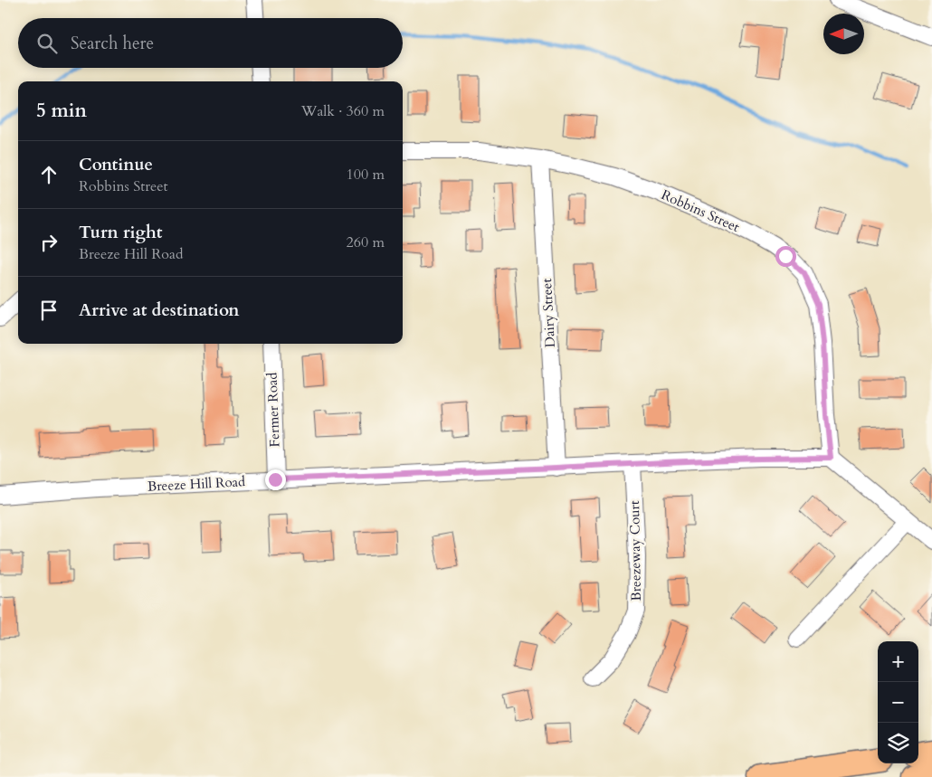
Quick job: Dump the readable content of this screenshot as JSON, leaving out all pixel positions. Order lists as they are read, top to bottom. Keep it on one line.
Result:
{"streets":{"street":["Robbins Street","Dairy Street","Fermer Road","Breeze Hill Road","Breezeway Court"]},"crossings":[["Robbins Street","Dairy Street"],["Robbins Street","Breeze Hill Road"],["Dairy Street","Breeze Hill Road"],["Fermer Road","Breeze Hill Road"],["Breeze Hill Road","Breezeway Court"]],"north":"left","page":{"search":"Search here","heading":["5 min","Walk · 360 m"],"list":[["Continue","Robbins Street","100 m"],["Turn right","Breeze Hill Road","260 m"],"Arrive at destination"],"map_buttons":["+","−"]}}
